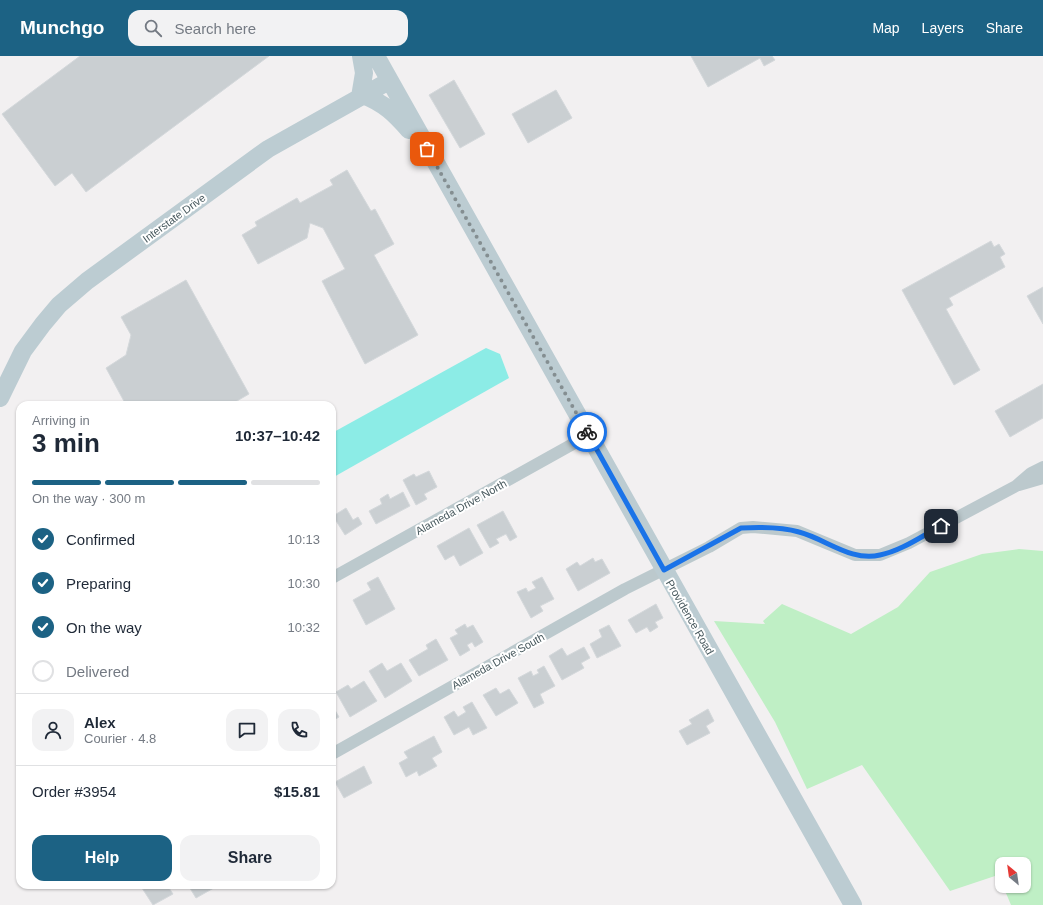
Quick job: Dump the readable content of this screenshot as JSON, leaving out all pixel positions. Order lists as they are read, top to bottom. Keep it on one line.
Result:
{"streets":{"street":["Interstate Drive","Alameda Drive North","Providence Road","Alameda Drive South"]},"crossings":[["Interstate Drive","Providence Road"],["Alameda Drive North","Providence Road"],["Providence Road","Alameda Drive South"]],"north":"top left","page":{"header":"Munchgo","search":"Search here","nav":["Map","Layers","Share"],"heading":["3 min","Arriving in","10:37–10:42"],"panel":["Alex","Courier · 4.8","Order #3954","$15.81"],"bar":"On the way · 300 m","list":[["Confirmed","10:13"],["Preparing","10:30"],["On the way","10:32"],"Delivered"],"buttons":["Help","Share"]}}
